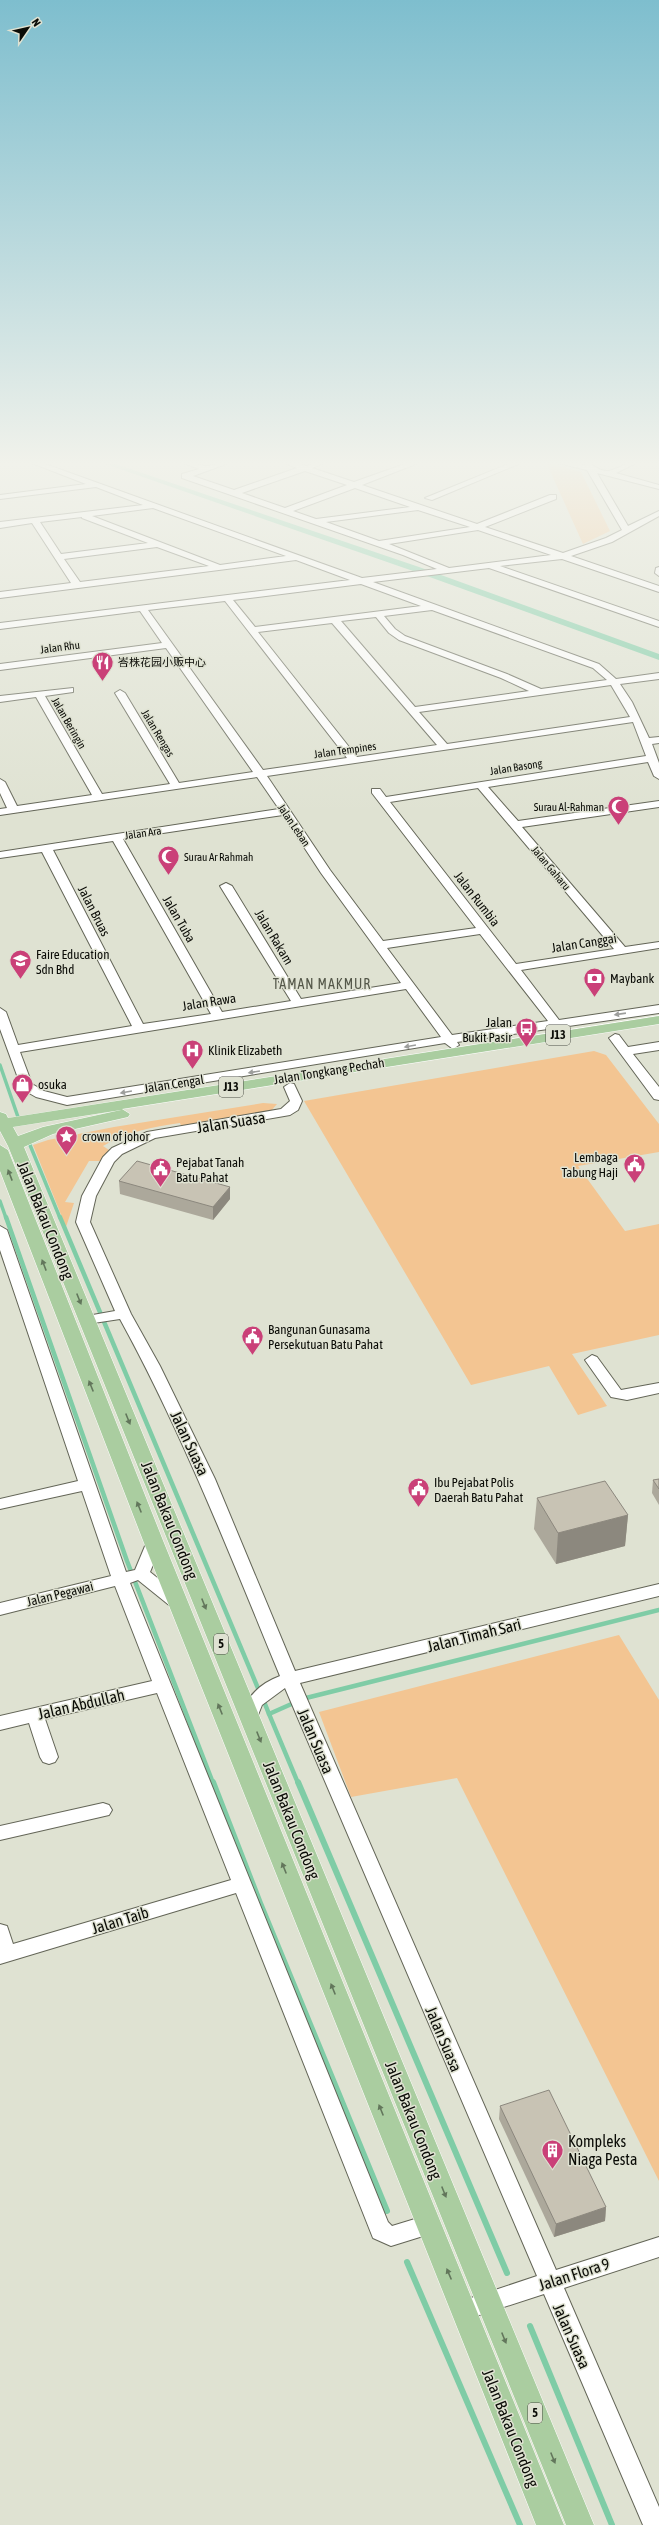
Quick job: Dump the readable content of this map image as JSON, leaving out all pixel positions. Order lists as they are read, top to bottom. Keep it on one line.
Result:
{"streets":{"main road":["J13","Jalan Tongkang Pechah","Jalan Bakau Condong","5"],"street":["Jalan Rhu","Jalan Beringin","Jalan Rengas","Jalan Tempines","Jalan Basong","Jalan Leban","Jalan Ara","Jalan Gaharu","Jalan Rumbia","Jalan Bruas","Jalan Tuba","Jalan Rakam","Jalan Canggai","Jalan Rawa","Jalan Cengal","Jalan Suasa","Jalan Pegawai","Jalan Timah Sari","Jalan Abdullah","Jalan Taib","Jalan Flora 9"]},"crossings":[["Jalan Rhu","Jalan Leban"],["Jalan Beringin","Jalan Tempines"],["Jalan Rengas","Jalan Tempines"],["Jalan Tempines","Jalan Leban"],["Jalan Basong","Jalan Gaharu"],["Jalan Basong","Jalan Rumbia"],["Jalan Leban","Jalan Ara"],["Jalan Leban","Jalan Rawa"],["Jalan Leban","Jalan Tongkang Pechah"],["Jalan Leban","Jalan Cengal"],["Jalan Ara","Jalan Bruas"],["Jalan Ara","Jalan Tuba"],["Jalan Gaharu","Jalan Canggai"],["Jalan Rumbia","Jalan Canggai"],["Jalan Rumbia","Jalan Tongkang Pechah"],["Jalan Bruas","Jalan Rawa"],["Jalan Tuba","Jalan Rawa"],["Jalan Rakam","Jalan Rawa"],["Jalan Rawa","Jalan Cengal"],["Jalan Tongkang Pechah","Jalan Cengal"],["Jalan Tongkang Pechah","Jalan Suasa"],["Jalan Tongkang Pechah","Jalan Bakau Condong"],["Jalan Suasa","Jalan Bakau Condong"],["Jalan Suasa","Jalan Timah Sari"],["Jalan Suasa","Jalan Flora 9"],["Jalan Bakau Condong","Jalan Flora 9"]],"one_way":["Jalan Cengal"],"districts":["TAMAN MAKMUR"],"places":{"restaurant":["峇株花园小贩中心"],"mosque":["Surau Al-Rahman","Surau Ar Rahmah"],"school or university":["Faire Education Sdn Bhd"],"bank":["Maybank"],"bus stop":["Jalan Bukit Pasir"],"hospital":["Klinik Elizabeth"],"shop":["osuka"],"place":["crown of johor"],"public building":["Lembaga Tabung Haji","Pejabat Tanah Batu Pahat","Bangunan Gunasama Persekutuan Batu Pahat","Ibu Pejabat Polis Daerah Batu Pahat"],"building":["Kompleks Niaga Pesta"]},"north":"top right"}
